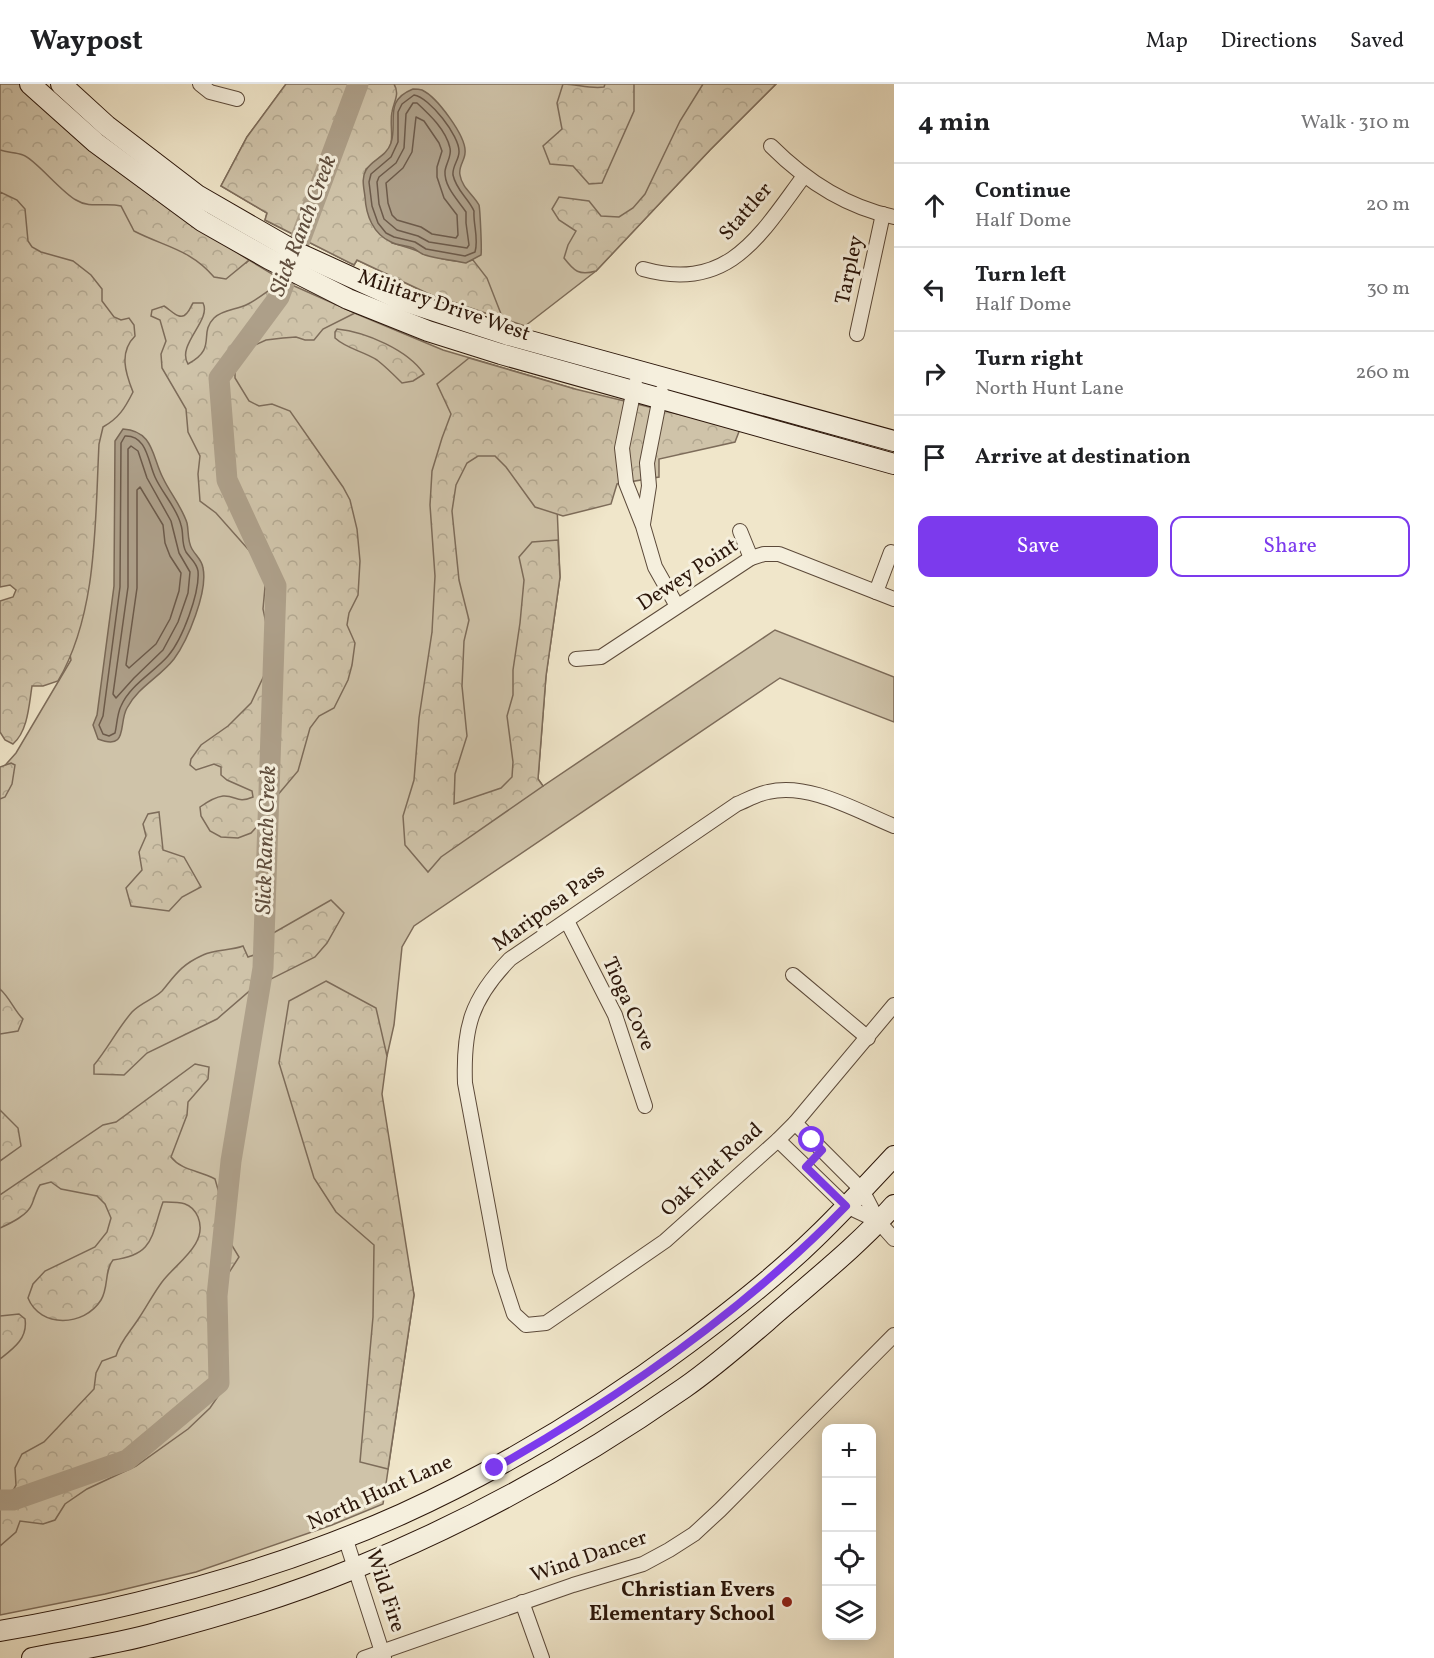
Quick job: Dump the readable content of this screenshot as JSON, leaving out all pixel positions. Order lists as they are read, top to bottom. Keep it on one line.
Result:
{"streets":{"main road":["Military Drive West","North Hunt Lane"],"street":["Stattler","Tarpley","Dewey Point","Mariposa Pass","Tioga Cove","Oak Flat Road","Wind Dancer","Wild Fire"]},"crossings":[["Mariposa Pass","Tioga Cove"],["Mariposa Pass","Oak Flat Road"],["North Hunt Lane","Wild Fire"],["Wind Dancer","Wild Fire"]],"water":["Slick Ranch Creek"],"places":["Christian Evers Elementary School"],"page":{"header":"Waypost","nav":["Map","Directions","Saved"],"heading":["4 min","Walk · 310 m"],"list":[["Continue","Half Dome","20 m"],["Turn left","Half Dome","30 m"],["Turn right","North Hunt Lane","260 m"],"Arrive at destination"],"buttons":["Save","Share"],"map_buttons":["+","−"]}}
